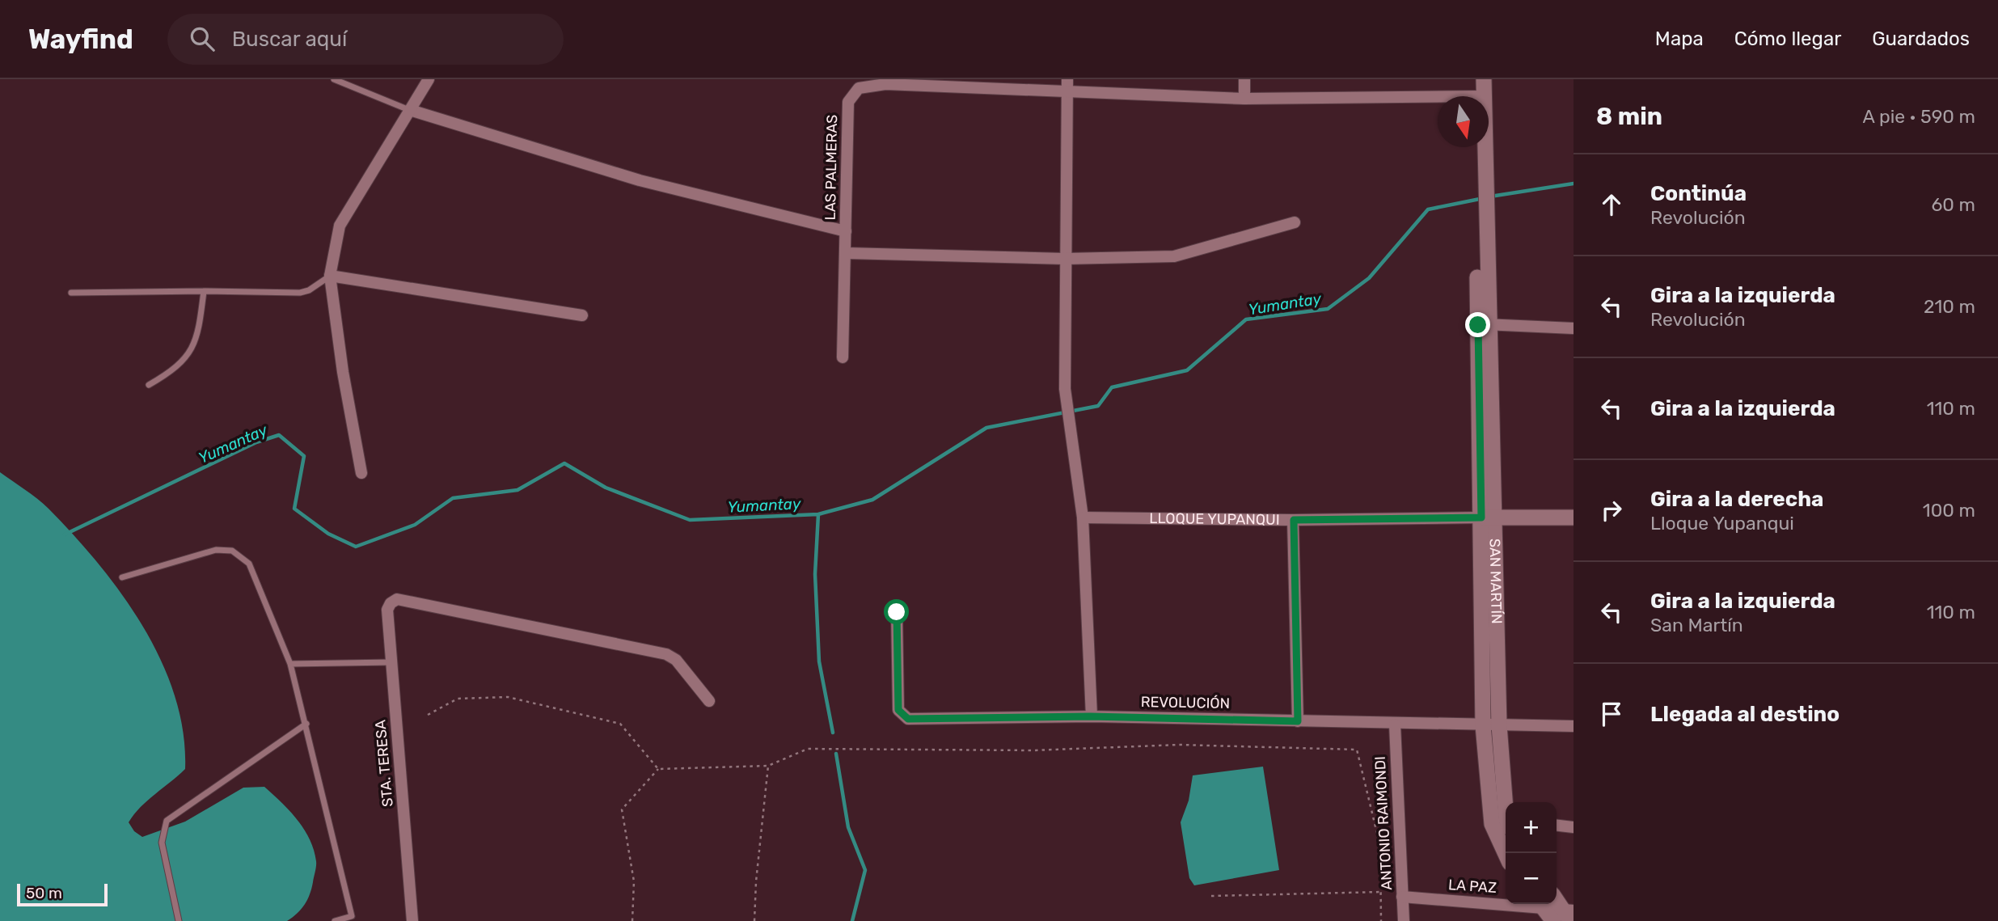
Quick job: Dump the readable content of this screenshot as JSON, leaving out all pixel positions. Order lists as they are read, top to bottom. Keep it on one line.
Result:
{"streets":{"main road":["LLOQUE YUPANQUI","SAN MARTÍN"],"street":["LAS PALMERAS","REVOLUCIÓN","STA. TERESA","ANTONIO RAIMONDI","LA PAZ"]},"crossings":[["LLOQUE YUPANQUI","SAN MARTÍN"],["SAN MARTÍN","REVOLUCIÓN"],["REVOLUCIÓN","ANTONIO RAIMONDI"],["ANTONIO RAIMONDI","LA PAZ"]],"water":["Yumantay"],"scale_bar":"50 m","north":"bottom","page":{"header":"Wayfind","search":"Buscar aquí","nav":["Mapa","Cómo llegar","Guardados"],"heading":["8 min","A pie · 590 m"],"list":[["Continúa","Revolución","60 m"],["Gira a la izquierda","Revolución","210 m"],["Gira a la izquierda","110 m"],["Gira a la derecha","Lloque Yupanqui","100 m"],["Gira a la izquierda","San Martín","110 m"],"Llegada al destino"],"map_buttons":["+","−"],"scale":"50 m"}}
